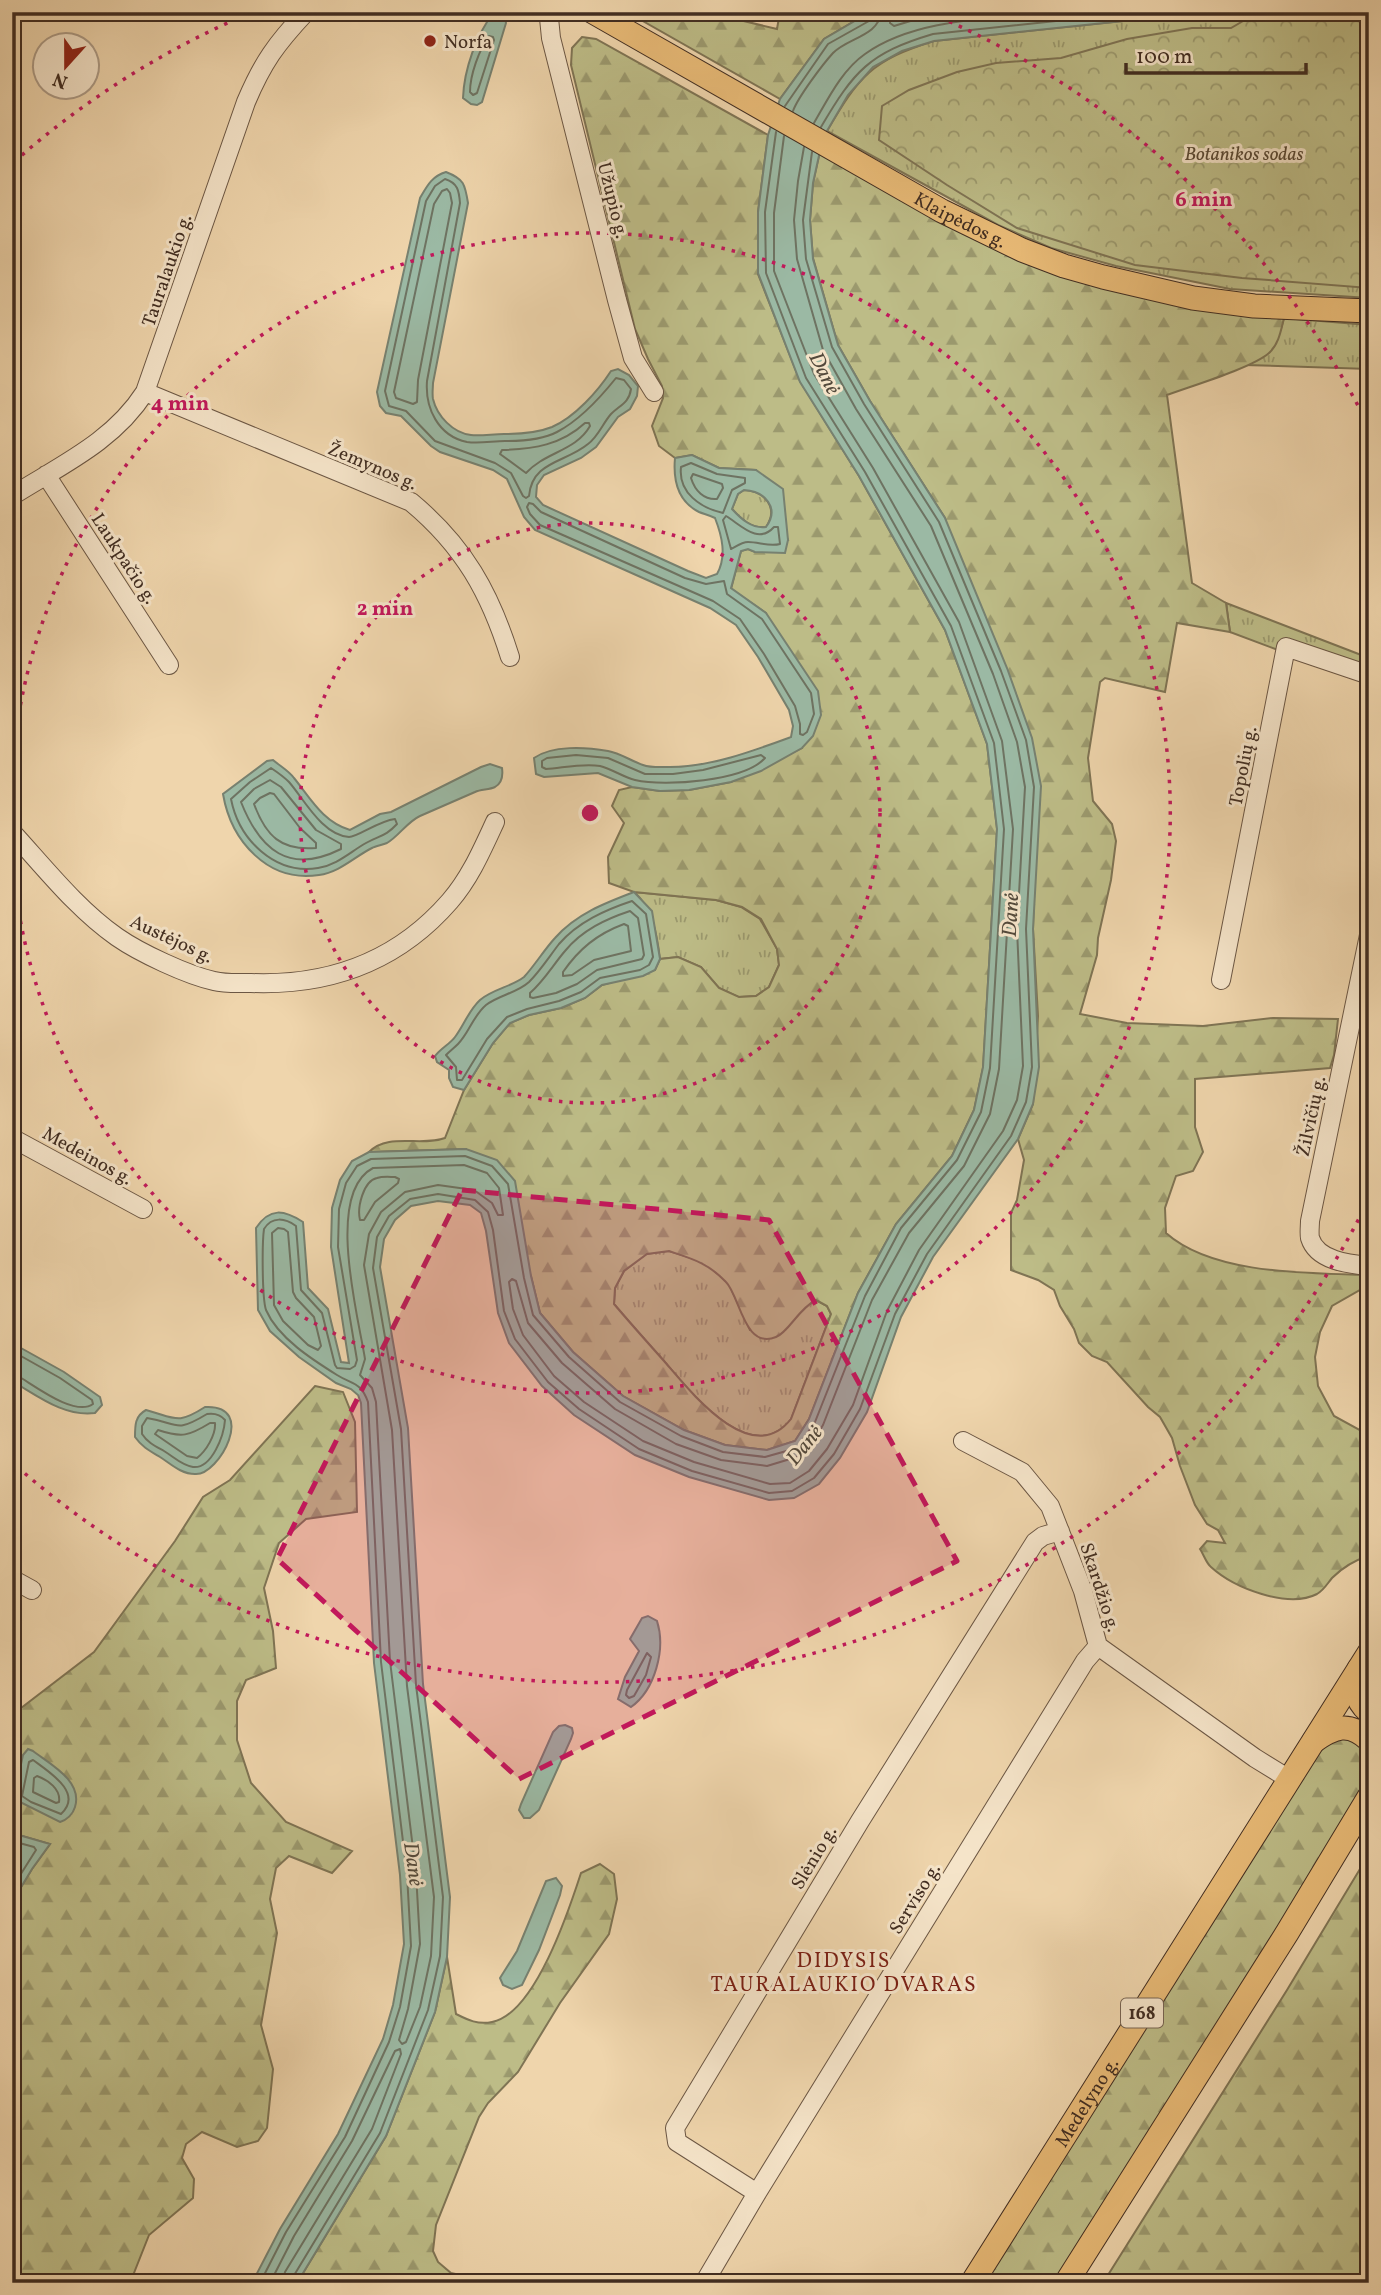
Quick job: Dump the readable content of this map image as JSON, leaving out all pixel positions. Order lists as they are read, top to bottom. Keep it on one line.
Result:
{"streets":{"main road":["Klaipėdos g.","168","Medelyno g."],"street":["Užupio g.","Tauralaukio g.","Žemynos g.","Laukpačio g.","Topolių g.","Austėjos g.","Žilvičių g.","Medeinos g.","Skardžio g.","Slėnio g.","Serviso g."]},"crossings":[["Tauralaukio g.","Žemynos g."],["Tauralaukio g.","Laukpačio g."],["Skardžio g.","Slėnio g."],["Skardžio g.","Serviso g."],["Skardžio g.","Medelyno g."],["Slėnio g.","Serviso g."],["168","Medelyno g."]],"districts":["DIDYSIS TAURALAUKIO DVARAS"],"water":["Danė"],"parks":["Botanikos sodas"],"places":["Norfa"],"scale_bar":"100 m","north":"bottom","rings":["6 min","4 min","2 min"]}
